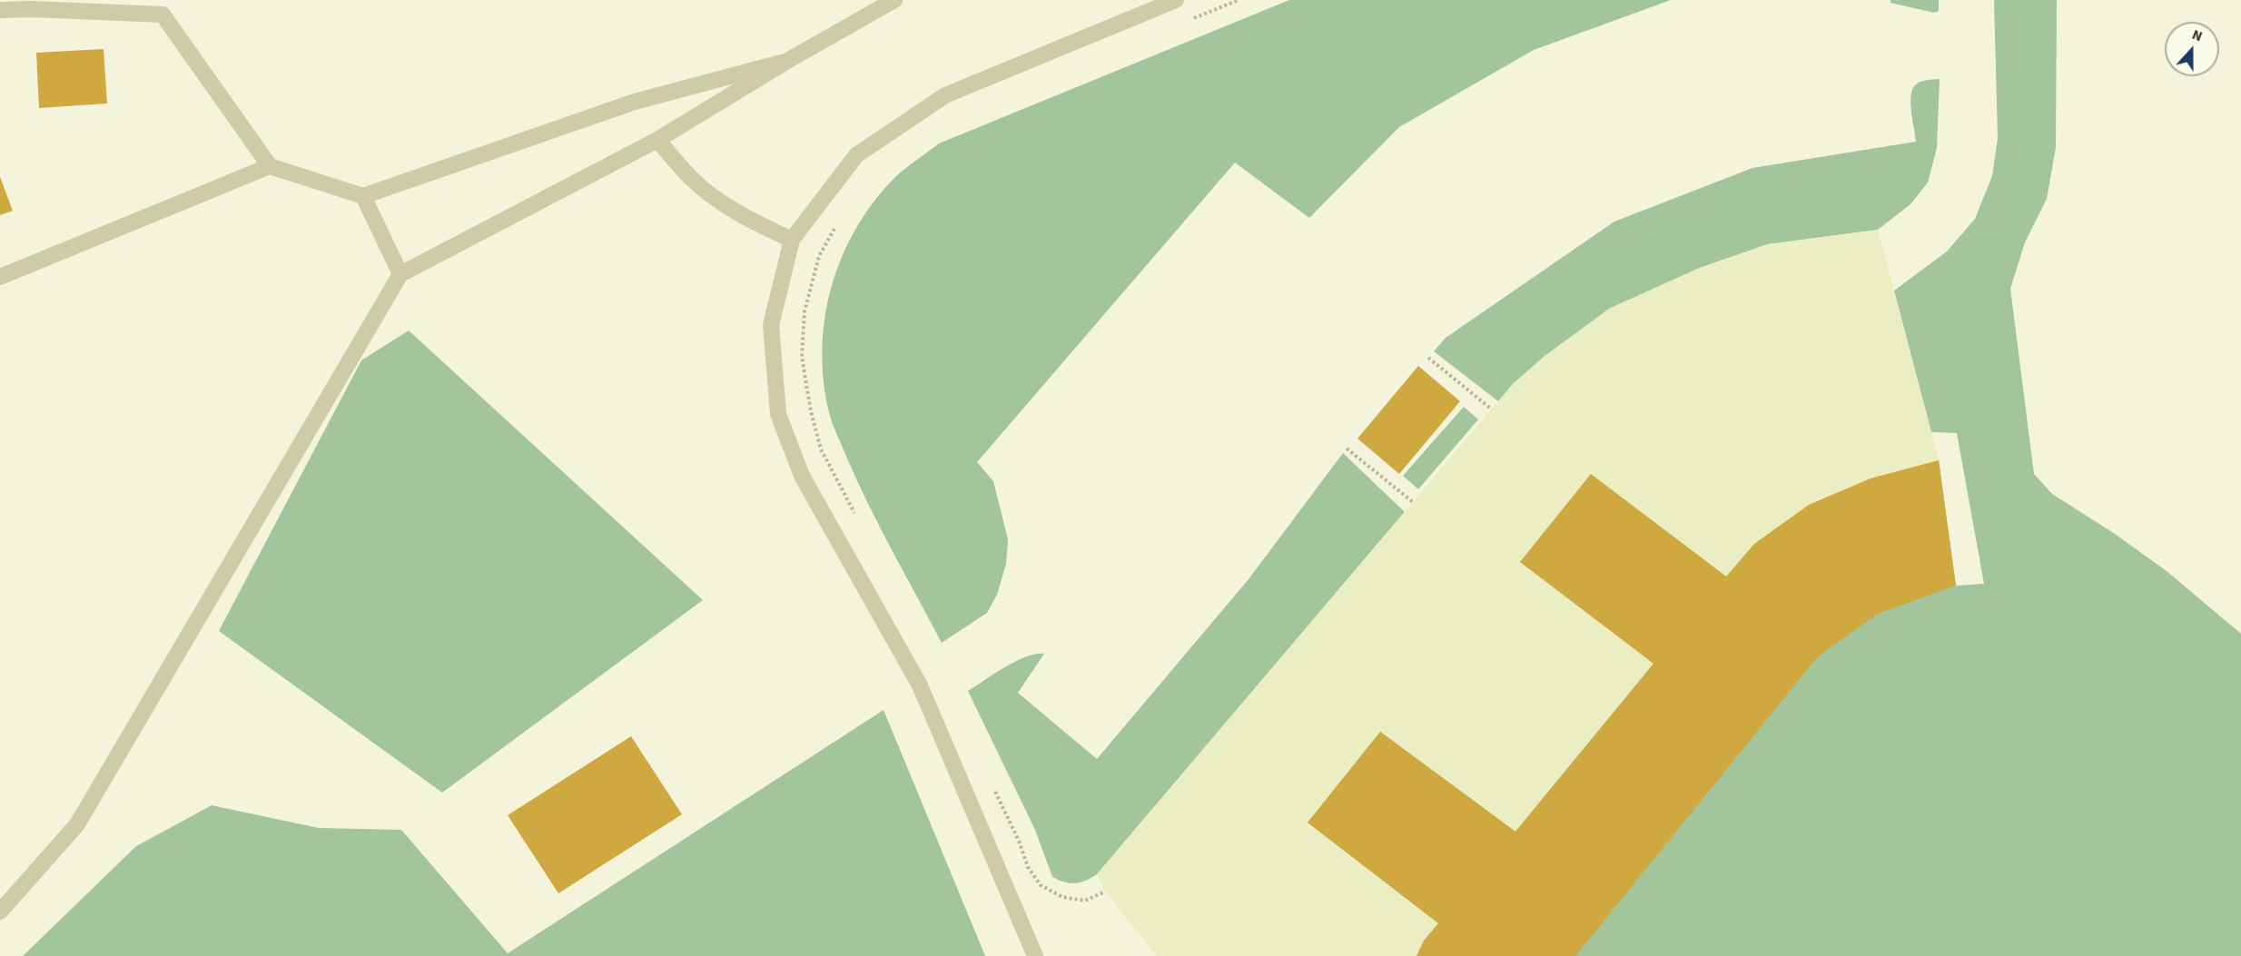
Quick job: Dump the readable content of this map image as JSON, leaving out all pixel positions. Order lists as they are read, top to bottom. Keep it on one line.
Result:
{"north":"top"}
